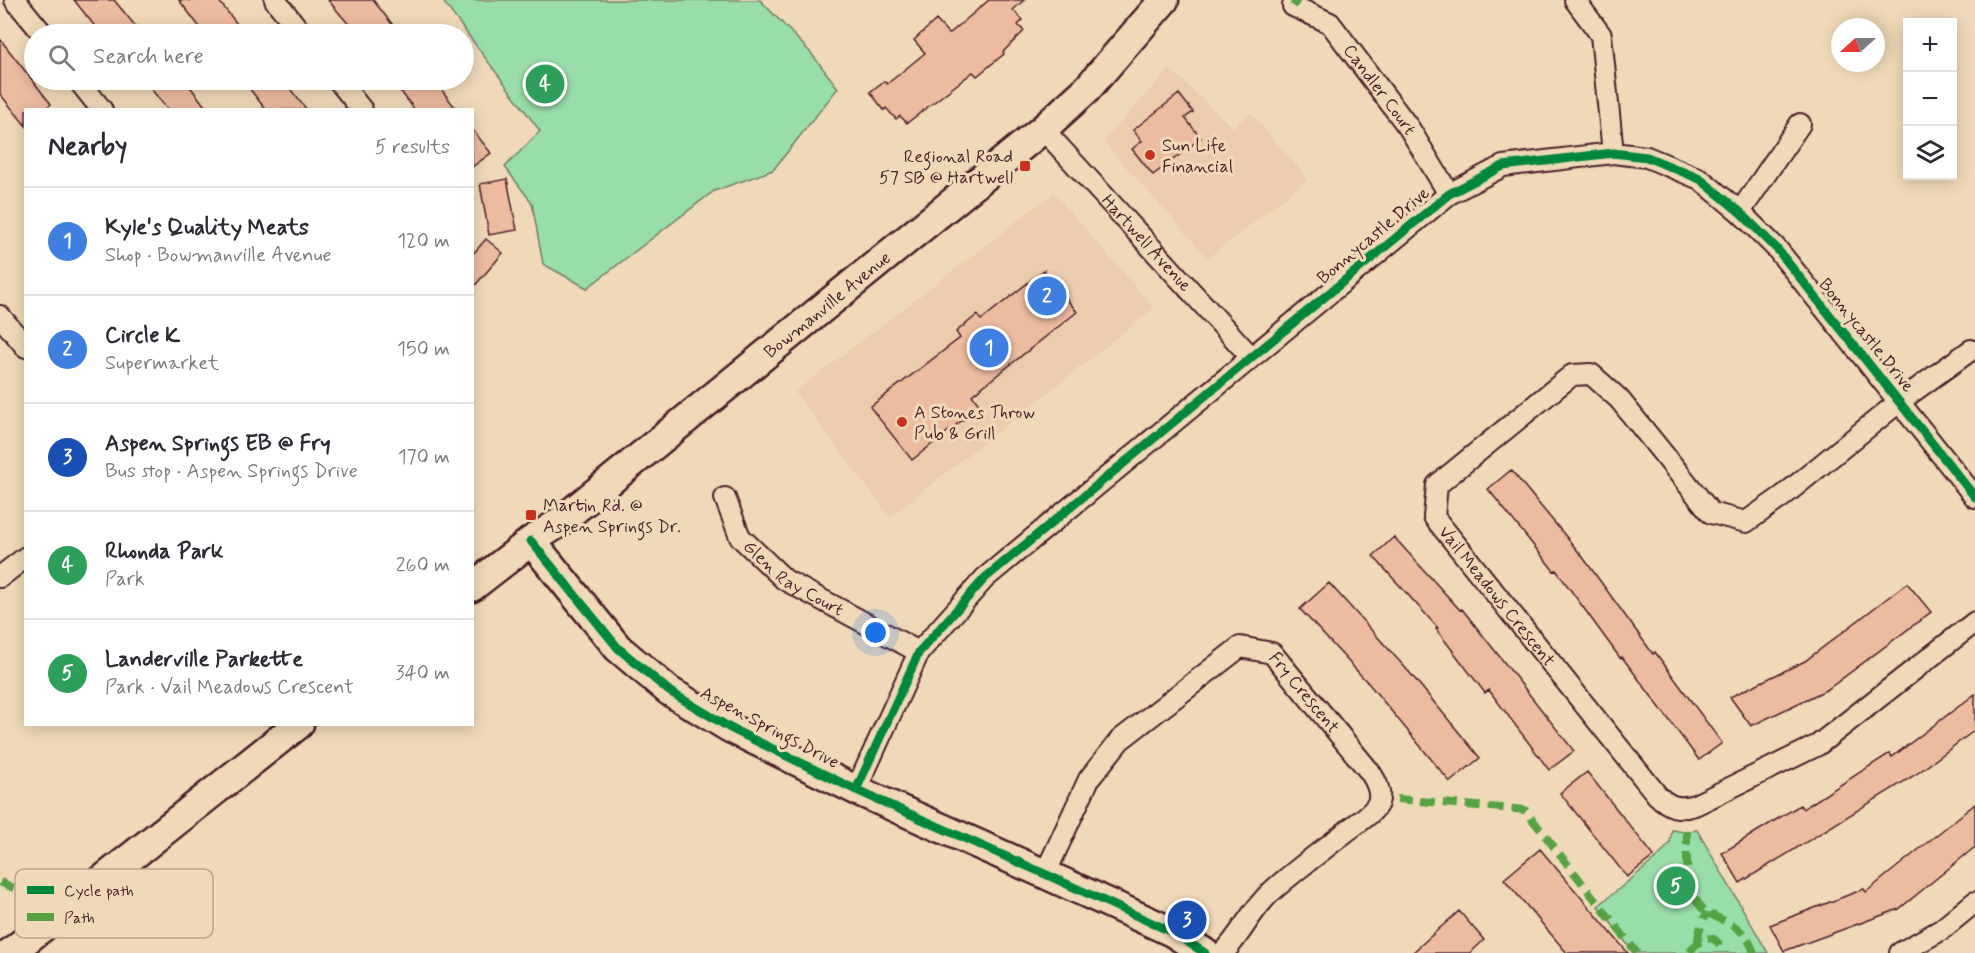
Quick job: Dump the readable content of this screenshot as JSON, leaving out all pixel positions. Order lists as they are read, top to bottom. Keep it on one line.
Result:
{"streets":{"main road":["Bowmanville Avenue","Aspen Springs Drive"],"street":["Candler Court","Bonnycastle Drive","Hartwell Avenue","Glen Ray Court","Vail Meadows Crescent","Fry Crescent"]},"crossings":[["Candler Court","Bonnycastle Drive"],["Bonnycastle Drive","Hartwell Avenue"],["Bonnycastle Drive","Glen Ray Court"],["Bonnycastle Drive","Vail Meadows Crescent"],["Bonnycastle Drive","Aspen Springs Drive"],["Hartwell Avenue","Bowmanville Avenue"],["Bowmanville Avenue","Aspen Springs Drive"],["Fry Crescent","Aspen Springs Drive"]],"places":{"other":["Sun Life Financial","A Stones Throw Pub & Grill"],"transit":["Regional Road 57 SB @ Hartwell","Martin Rd. @ Aspen Springs Dr."]},"legend":["Cycle path","Path"],"north":"left","page":{"map_buttons":["+","−"],"search":"Search here","pins":["4","2","1","5","3"],"heading":["Nearby","5 results"],"list":[{"mark":"1","name":"Kyle's Quality Meats","note":"Shop · Bowmanville Avenue","value":"120 m"},{"mark":"2","name":"Circle K","note":"Supermarket","value":"150 m"},{"mark":"3","name":"Aspen Springs EB @ Fry","note":"Bus stop · Aspen Springs Drive","value":"170 m"},{"mark":"4","name":"Rhonda Park","note":"Park","value":"260 m"},{"mark":"5","name":"Landerville Parkette","note":"Park · Vail Meadows Crescent","value":"340 m"}]}}
